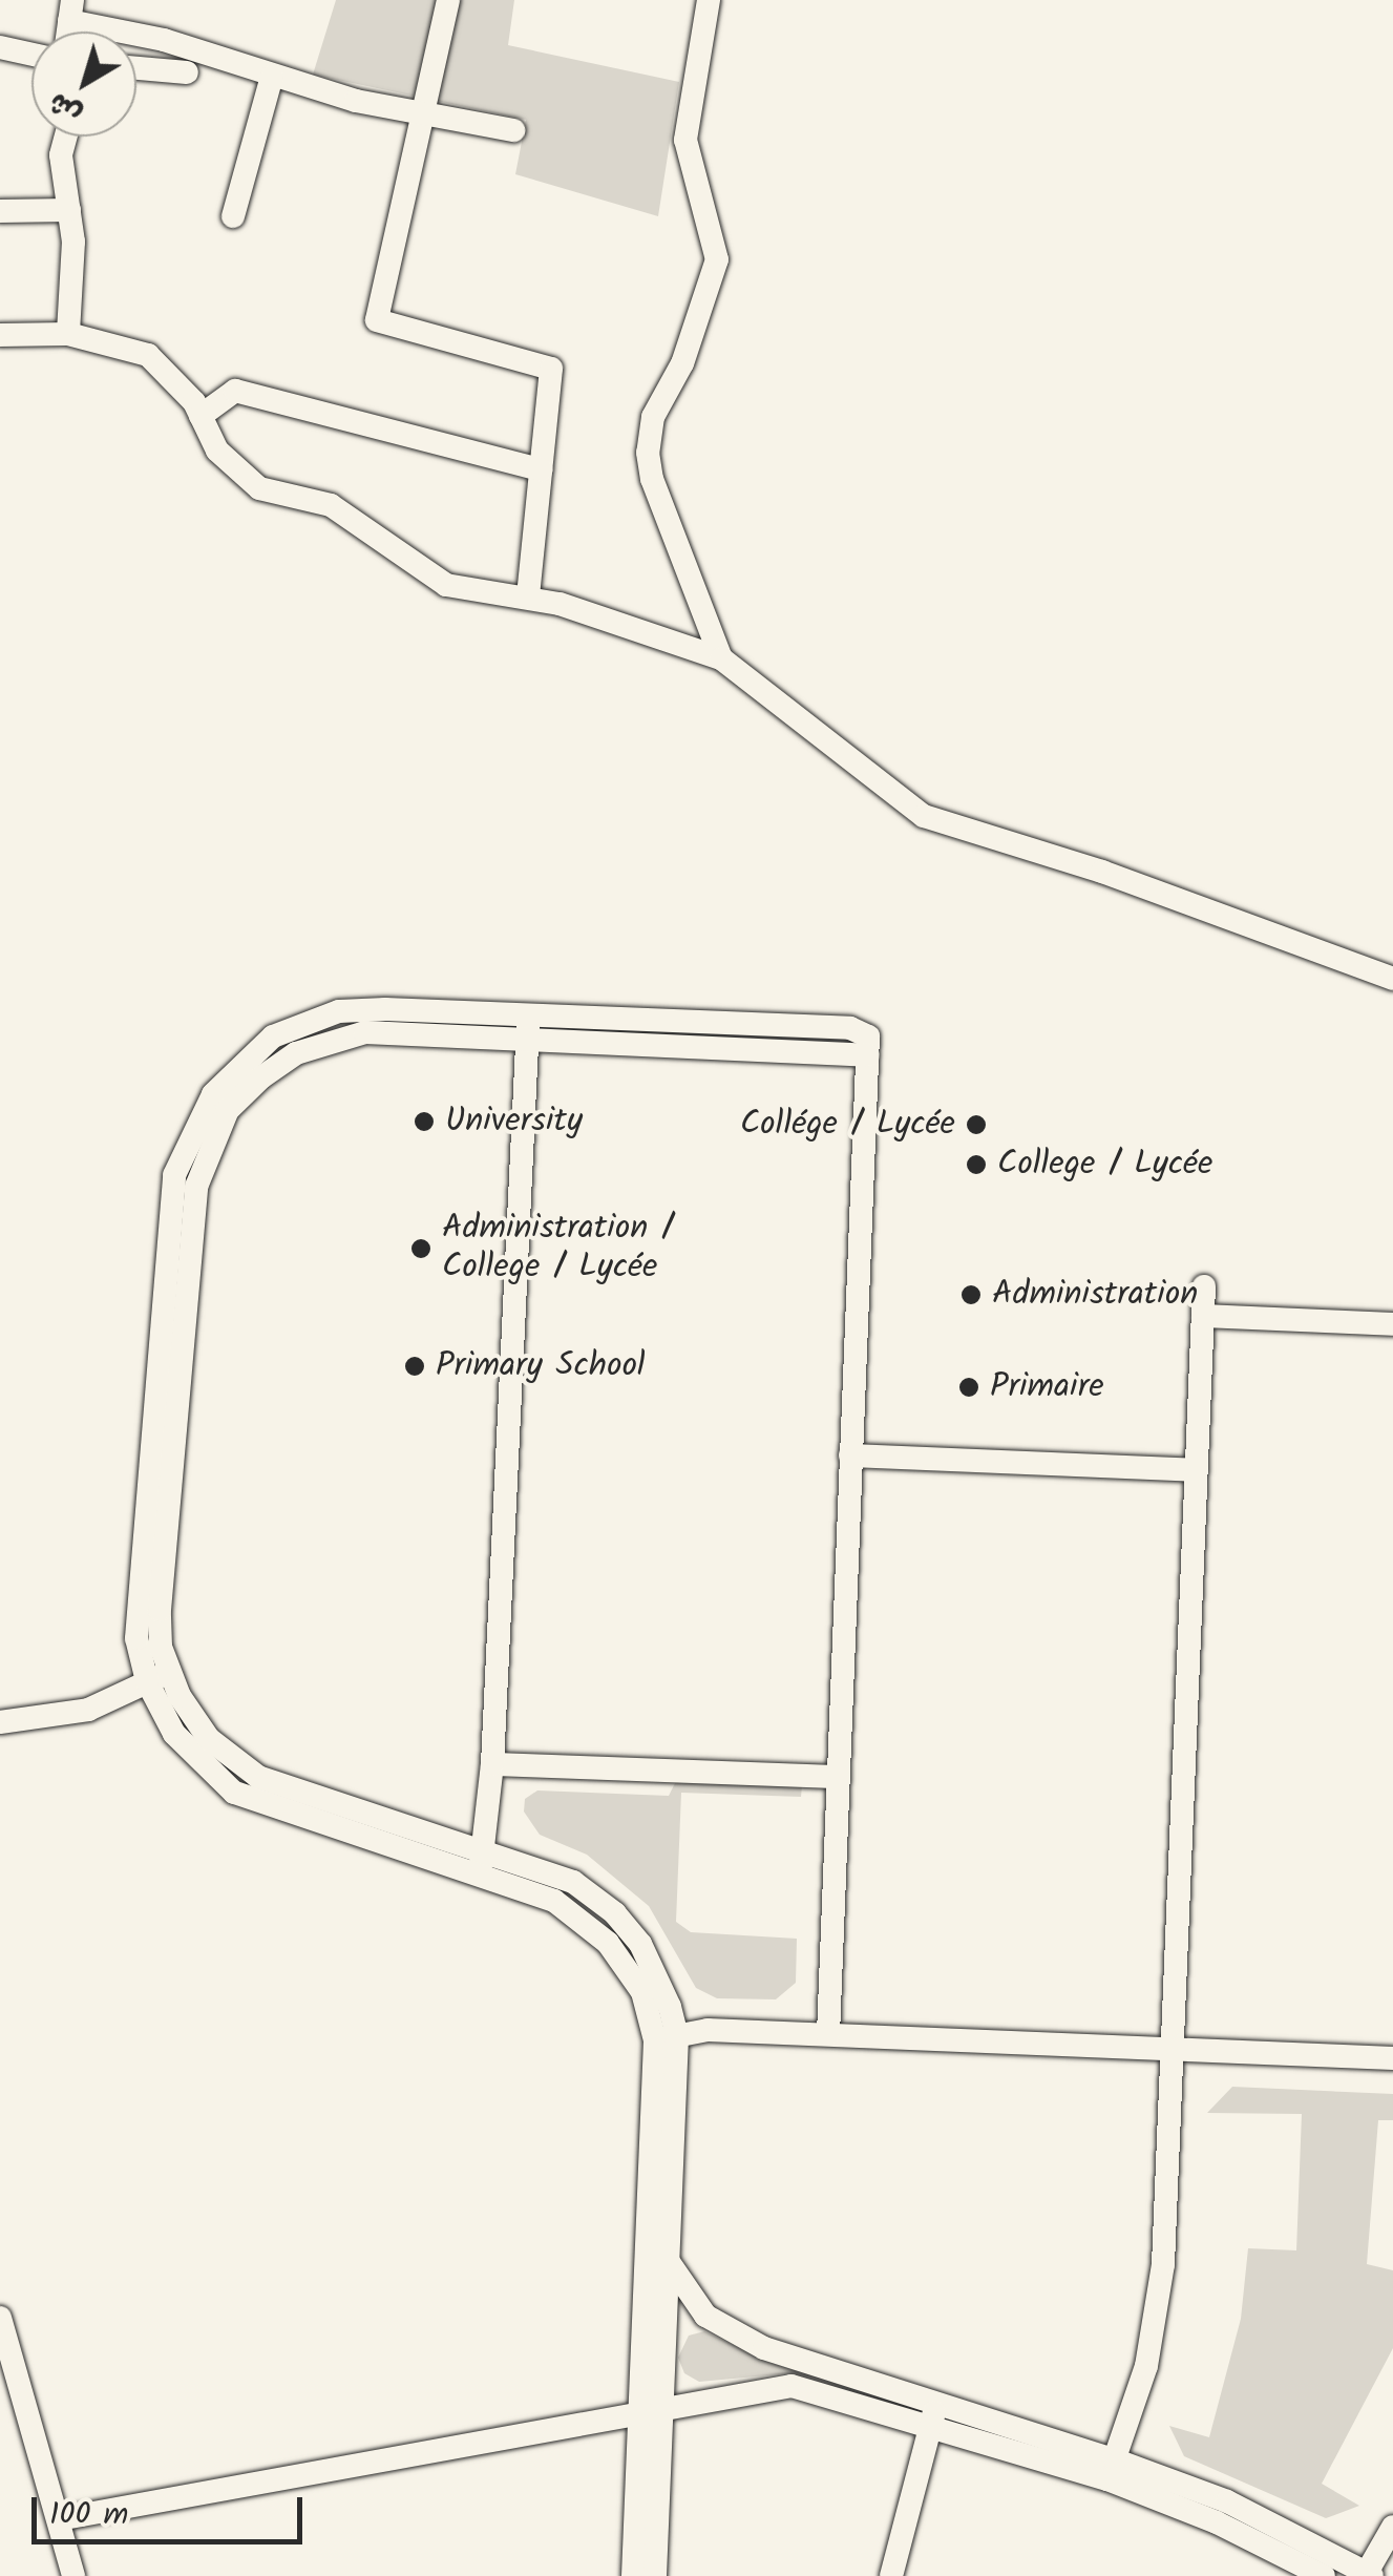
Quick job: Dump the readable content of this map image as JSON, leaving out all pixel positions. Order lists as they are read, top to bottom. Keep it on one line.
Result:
{"places":["University","Collége / Lycée","College / Lycée","Administration / College / Lycée","Administration","Primary School","Primaire"],"scale_bar":"100 m","north":"bottom left"}
